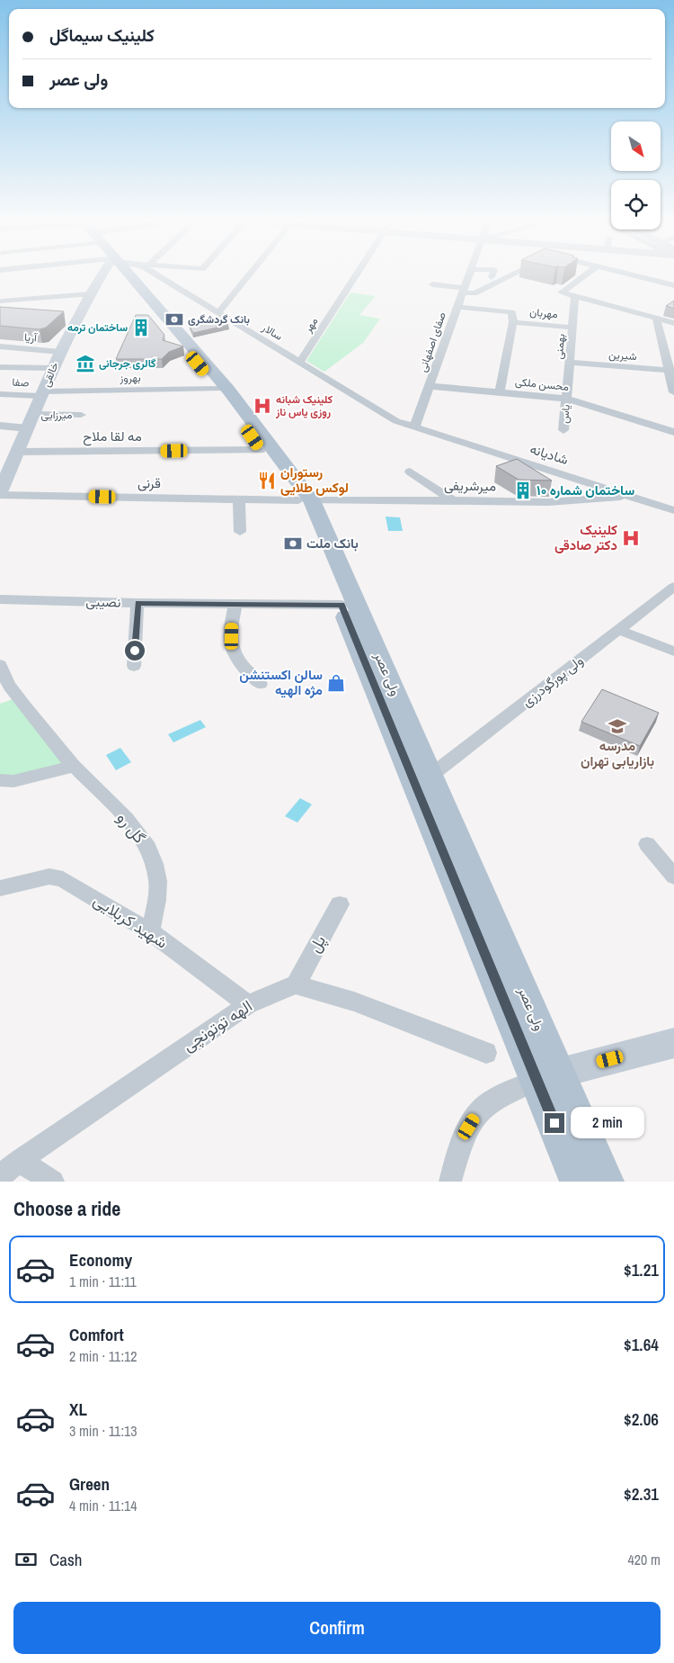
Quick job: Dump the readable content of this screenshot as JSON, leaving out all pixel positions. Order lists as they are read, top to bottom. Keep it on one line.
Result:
{"streets":{"main road":["ولی عصر"],"street":["مهربان","مهر","سالار","آریا","صفای اصفهانی","بهمنی","شیرین","خالقی","بهروز","صفا","محسن ملکی","یاس","میرزایی","مه لقا ملاح","شادیانه","قرنی","میرشریفی","نصیبی","ولی پورگودرزی","گل رو","شهید کربلایی","پل","الهه توتونچی"]},"crossings":[["مهربان","صفای اصفهانی"],["مهربان","بهمنی"],["مهر","سالار"],["سالار","صفای اصفهانی"],["سالار","شادیانه"],["آریا","خالقی"],["صفای اصفهانی","محسن ملکی"],["صفای اصفهانی","شادیانه"],["بهمنی","شیرین"],["بهمنی","محسن ملکی"],["بهمنی","یاس"],["خالقی","بهروز"],["خالقی","صفا"],["خالقی","میرزایی"],["خالقی","مه لقا ملاح"],["خالقی","قرنی"],["بهروز","صفا"],["بهروز","ولی عصر"],["محسن ملکی","یاس"],["مه لقا ملاح","ولی عصر"],["شادیانه","میرشریفی"],["قرنی","میرشریفی"],["قرنی","ولی عصر"],["میرشریفی","ولی عصر"],["نصیبی","ولی عصر"],["ولی عصر","ولی پورگودرزی"],["گل رو","شهید کربلایی"],["شهید کربلایی","الهه توتونچی"],["پل","الهه توتونچی"]],"places":{"bank":["بانک گردشگری","بانک ملت"],"building":["ساختمان ترمه","ساختمان شماره ۱۰"],"museum":["گالری جرجانی"],"hospital":["کلینیک شبانه روزی یاس ناز","کلینیک دکتر صادقی"],"restaurant":["رستوران لوکس طلایی"],"shop":["سالن اکستنشن مژه الهیه"],"school or university":["مدرسه بازاریابی تهران"]},"north":"bottom right","page":{"banner":["کلینیک سیماگل","ولی عصر"],"bubble":"2 min","heading":"Choose a ride","list":[{"name":"Economy","note":"1 min · 11:11","value":"$1.21"},{"name":"Comfort","note":"2 min · 11:12","value":"$1.64"},{"name":"XL","note":"3 min · 11:13","value":"$2.06"},{"name":"Green","note":"4 min · 11:14","value":"$2.31"}],"pay":["Cash","420 m"],"buttons":"Confirm"}}
